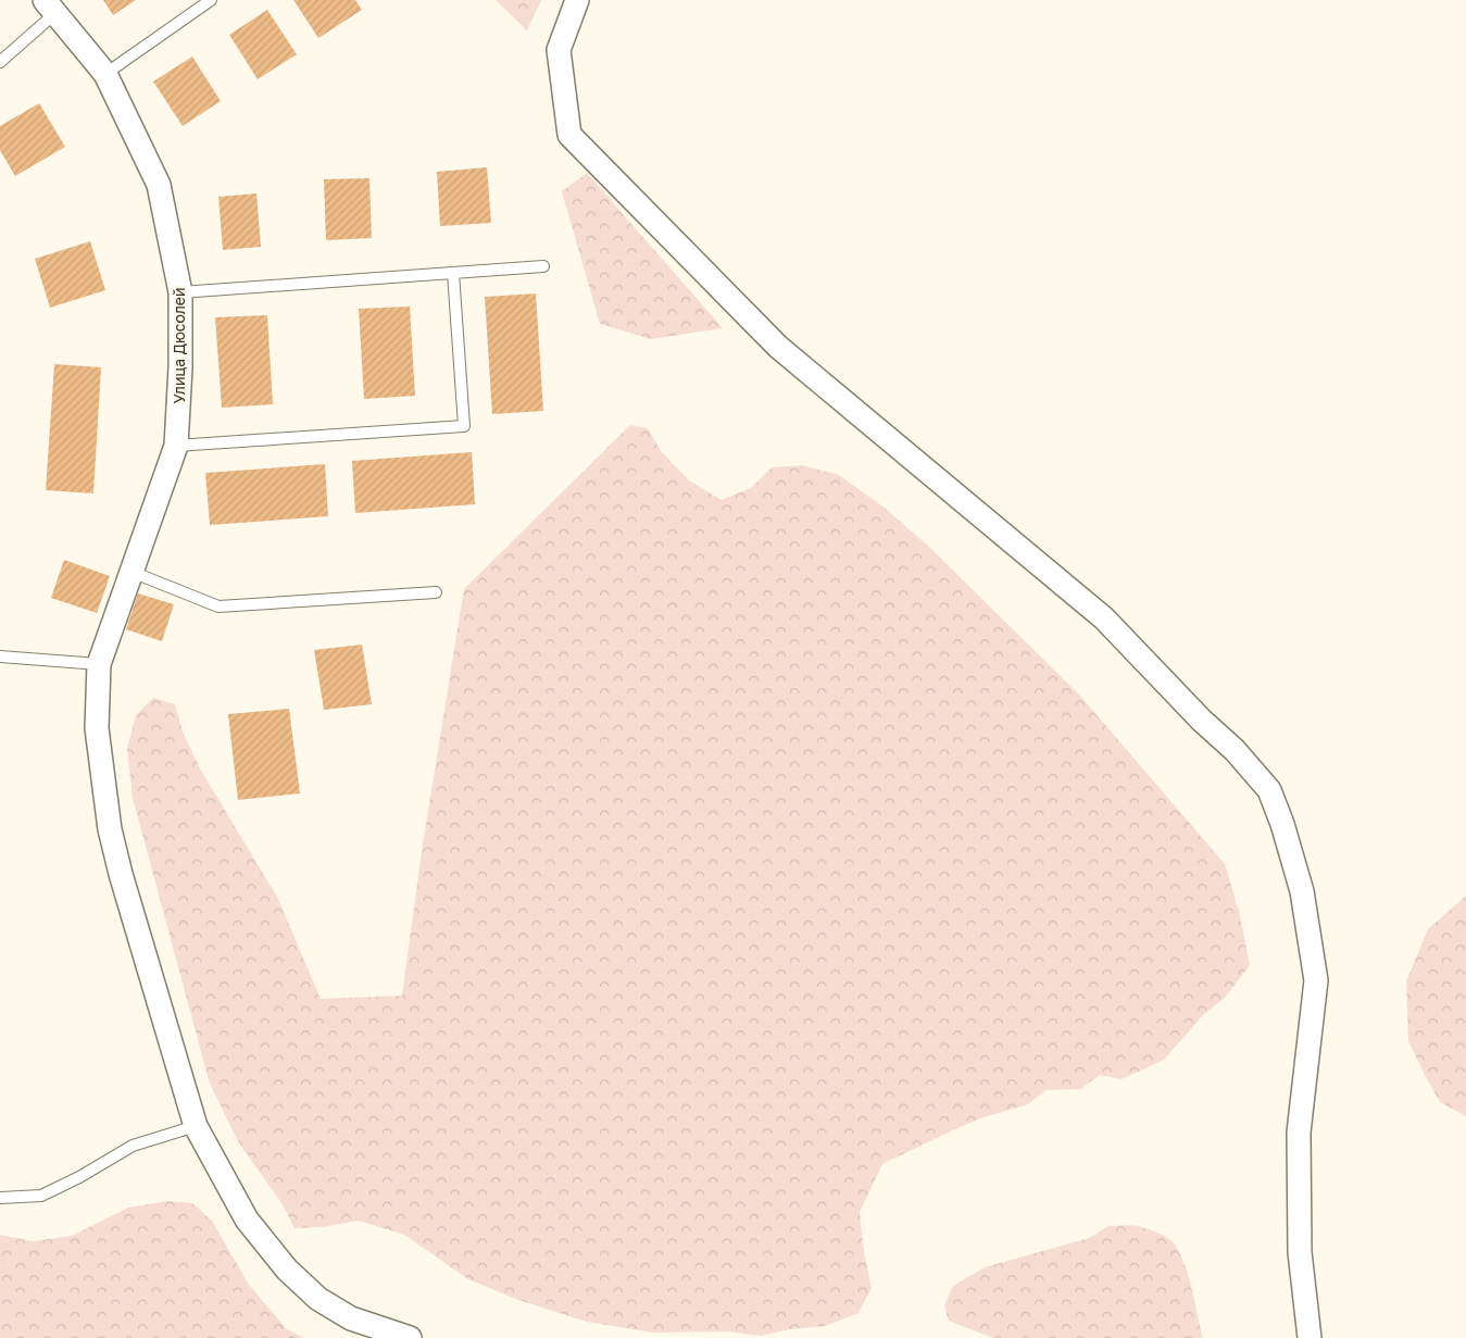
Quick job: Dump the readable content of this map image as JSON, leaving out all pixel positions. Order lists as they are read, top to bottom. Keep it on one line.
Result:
{"streets":{"street":["Улица Дюсолей"]}}
